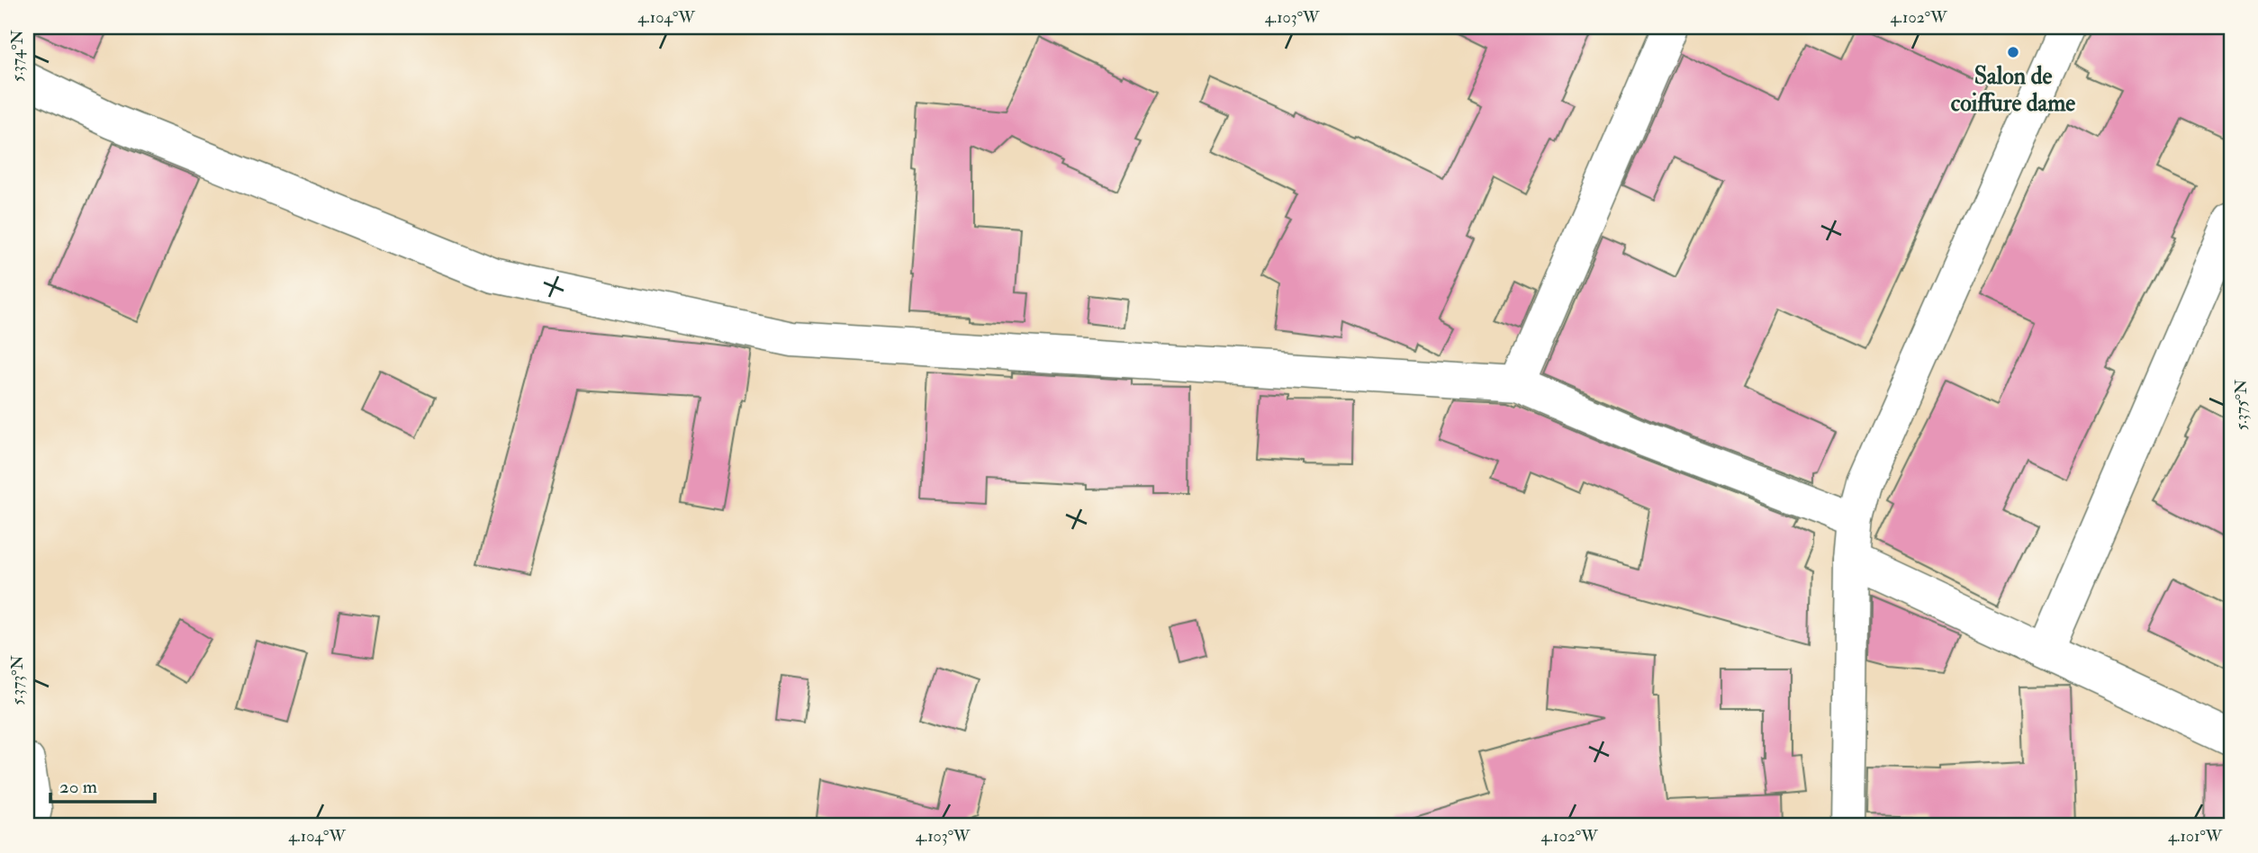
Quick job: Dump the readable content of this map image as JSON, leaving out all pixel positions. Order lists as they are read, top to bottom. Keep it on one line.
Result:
{"places":["Salon de coiffure dame"],"scale_bar":"20 m","coordinates":["4.104°W","4.103°W","4.102°W","5.374°N","5.375°N","5.373°N","4.101°W"]}
